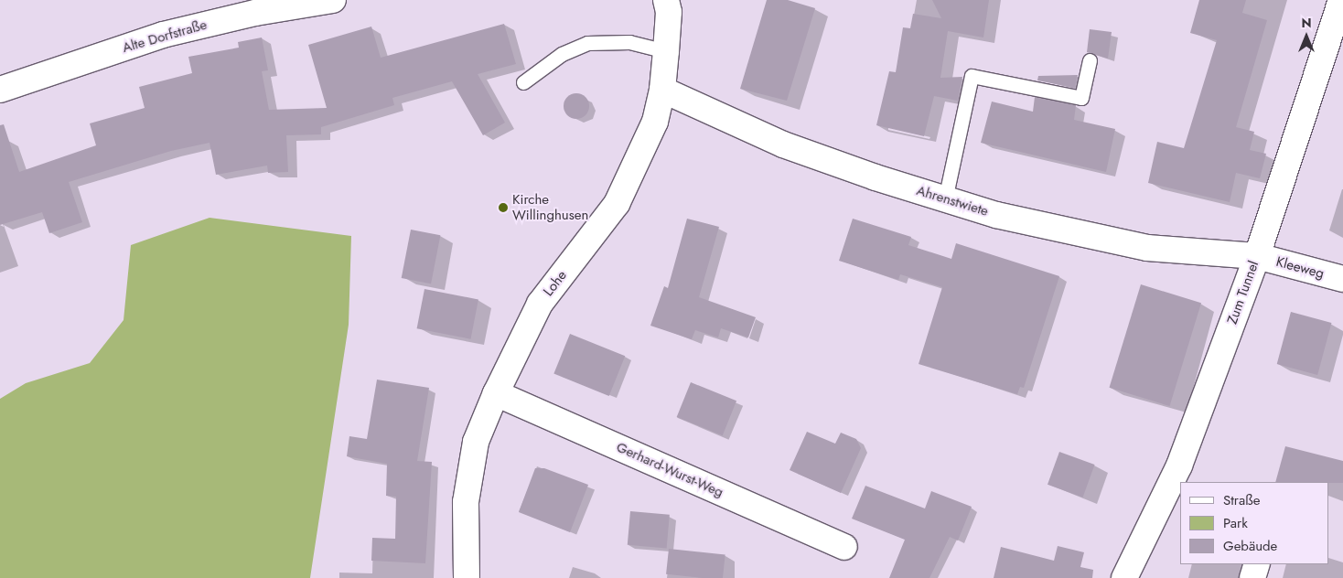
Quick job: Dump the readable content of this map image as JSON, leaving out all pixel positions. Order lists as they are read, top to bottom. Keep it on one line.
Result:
{"streets":{"street":["Alte Dorfstraße","Ahrenstwiete","Kleeweg","Lohe","Zum Tunnel","Gerhard-Wurst-Weg"]},"crossings":[["Ahrenstwiete","Kleeweg"],["Ahrenstwiete","Lohe"],["Ahrenstwiete","Zum Tunnel"],["Kleeweg","Zum Tunnel"],["Lohe","Gerhard-Wurst-Weg"]],"places":["Kirche Willinghusen"],"legend":["Straße","Park","Gebäude"],"north":"top"}
